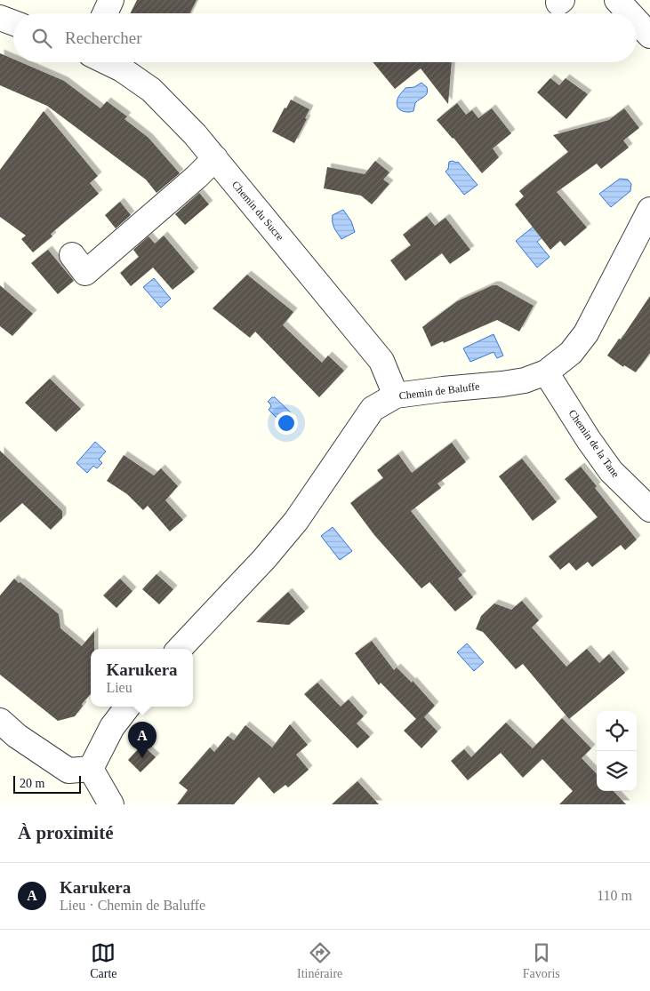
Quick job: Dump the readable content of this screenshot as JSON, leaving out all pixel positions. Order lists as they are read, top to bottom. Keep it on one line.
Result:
{"streets":{"street":["Chemin du Sucre","Chemin de Baluffe","Chemin de la Tane"]},"crossings":[["Chemin du Sucre","Chemin de Baluffe"],["Chemin de Baluffe","Chemin de la Tane"]],"scale_bar":"20 m","page":{"search":"Rechercher","popup":["Karukera","Lieu"],"pins":"A","scale":"20 m","heading":"À proximité","list":[{"mark":"A","name":"Karukera","note":"Lieu · Chemin de Baluffe","value":"110 m"}],"nav":["Carte","Itinéraire","Favoris"]}}
